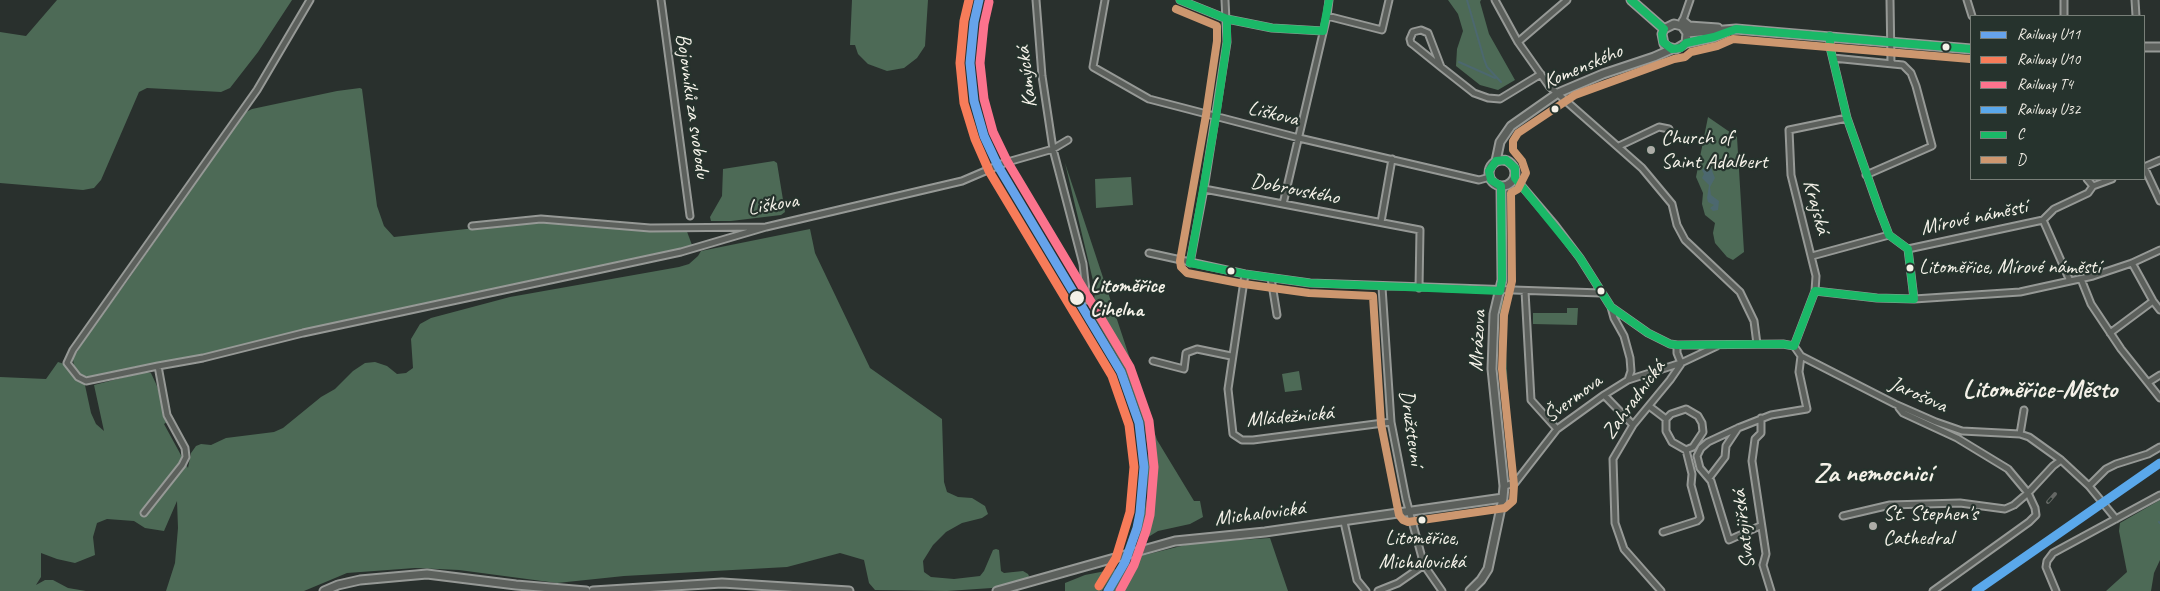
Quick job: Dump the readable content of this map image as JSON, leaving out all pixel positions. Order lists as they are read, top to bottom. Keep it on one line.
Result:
{"streets":{"main road":["Komenského","Mrázova","Michalovická"],"street":["Kamýcká","Bojovníků za svobodu","Liškova","Dobrovského","Krajská","Mírové náměstí","Jarošova","Švermova","Zahradnická","Mládežnická","Družstevní","Svatojiřská"]},"crossings":[["Kamýcká","Liškova"],["Liškova","Mrázova"],["Mrázova","Švermova"],["Mrázova","Michalovická"],["Švermova","Zahradnická"],["Mládežnická","Družstevní"],["Družstevní","Michalovická"]],"districts":["Litoměřice-Město","Za nemocnicí"],"places":["Church of Saint Adalbert","Litoměřice, Mírové náměstí","Litoměřice Cihelna","Litoměřice, Michalovická","St. Stephen's Cathedral"],"lines":["rail line U11","rail line U10","transit line C","rail line T4","transit line D","rail line U32"],"legend":["Railway U11","Railway U10","Railway T4","Railway U32","C","D"]}
